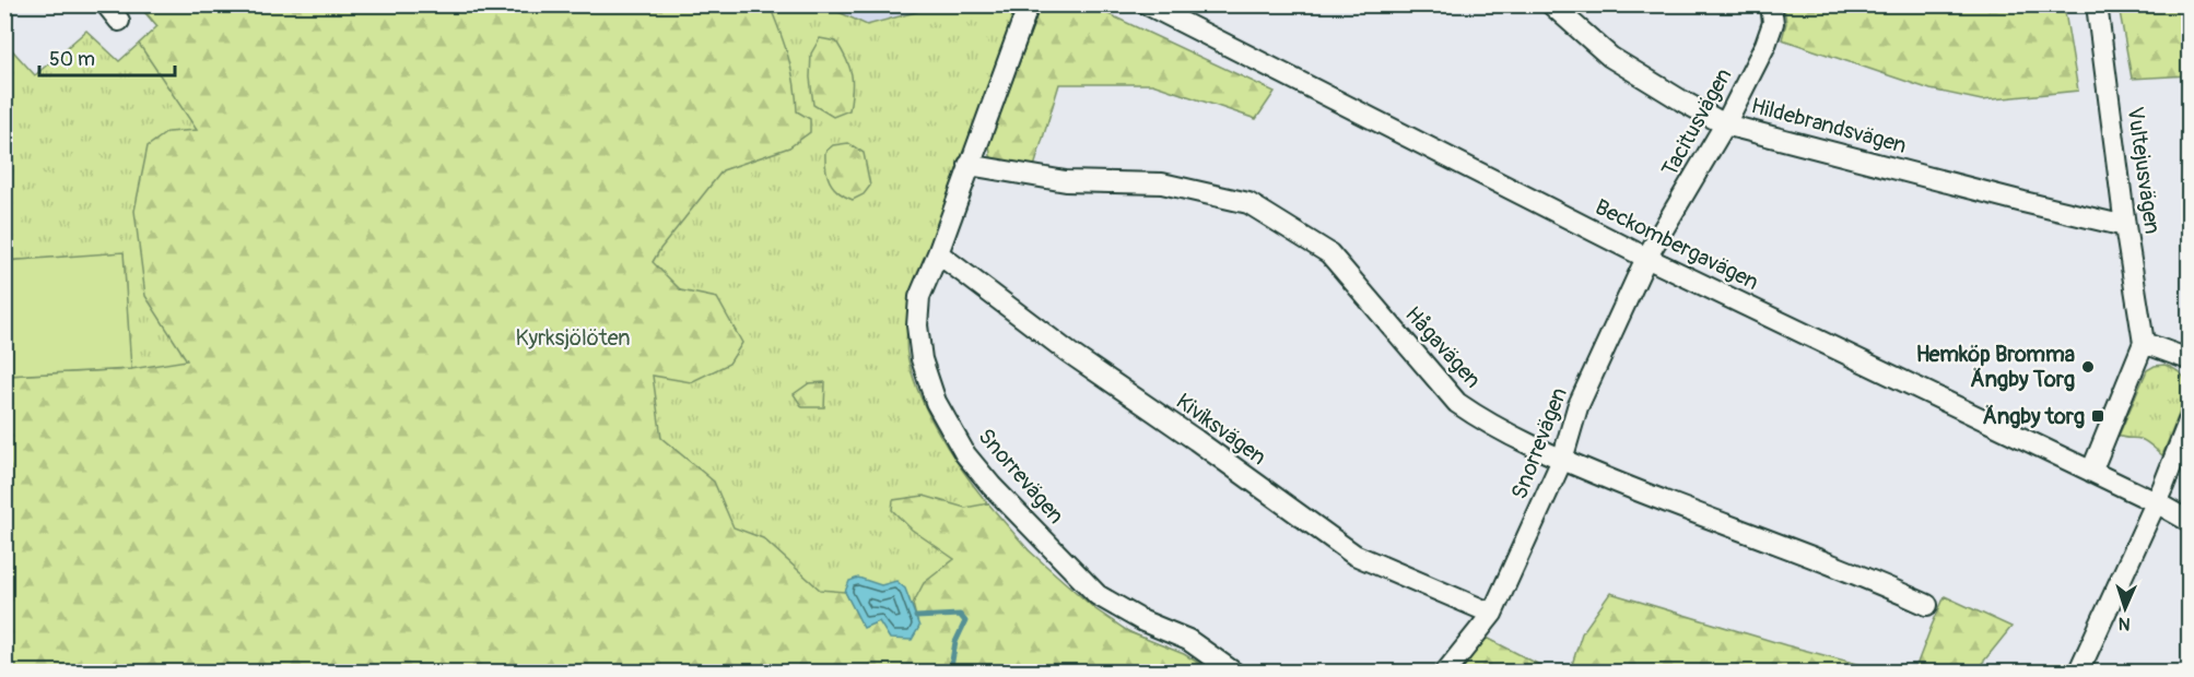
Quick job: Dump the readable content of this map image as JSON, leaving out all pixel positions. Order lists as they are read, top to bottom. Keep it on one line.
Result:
{"streets":{"street":["Tacitusvägen","Hildebrandsvägen","Vultejusvägen","Beckombergavägen","Hågavägen","Kiviksvägen","Snorrevägen"]},"crossings":[["Tacitusvägen","Hildebrandsvägen"],["Tacitusvägen","Beckombergavägen"],["Tacitusvägen","Snorrevägen"],["Hildebrandsvägen","Vultejusvägen"],["Beckombergavägen","Snorrevägen"],["Hågavägen","Snorrevägen"],["Kiviksvägen","Snorrevägen"]],"parks":["Kyrksjölöten"],"places":{"other":["Hemköp Bromma Ängby Torg"],"transit":["Ängby torg"]},"scale_bar":"50 m","north":"bottom"}
